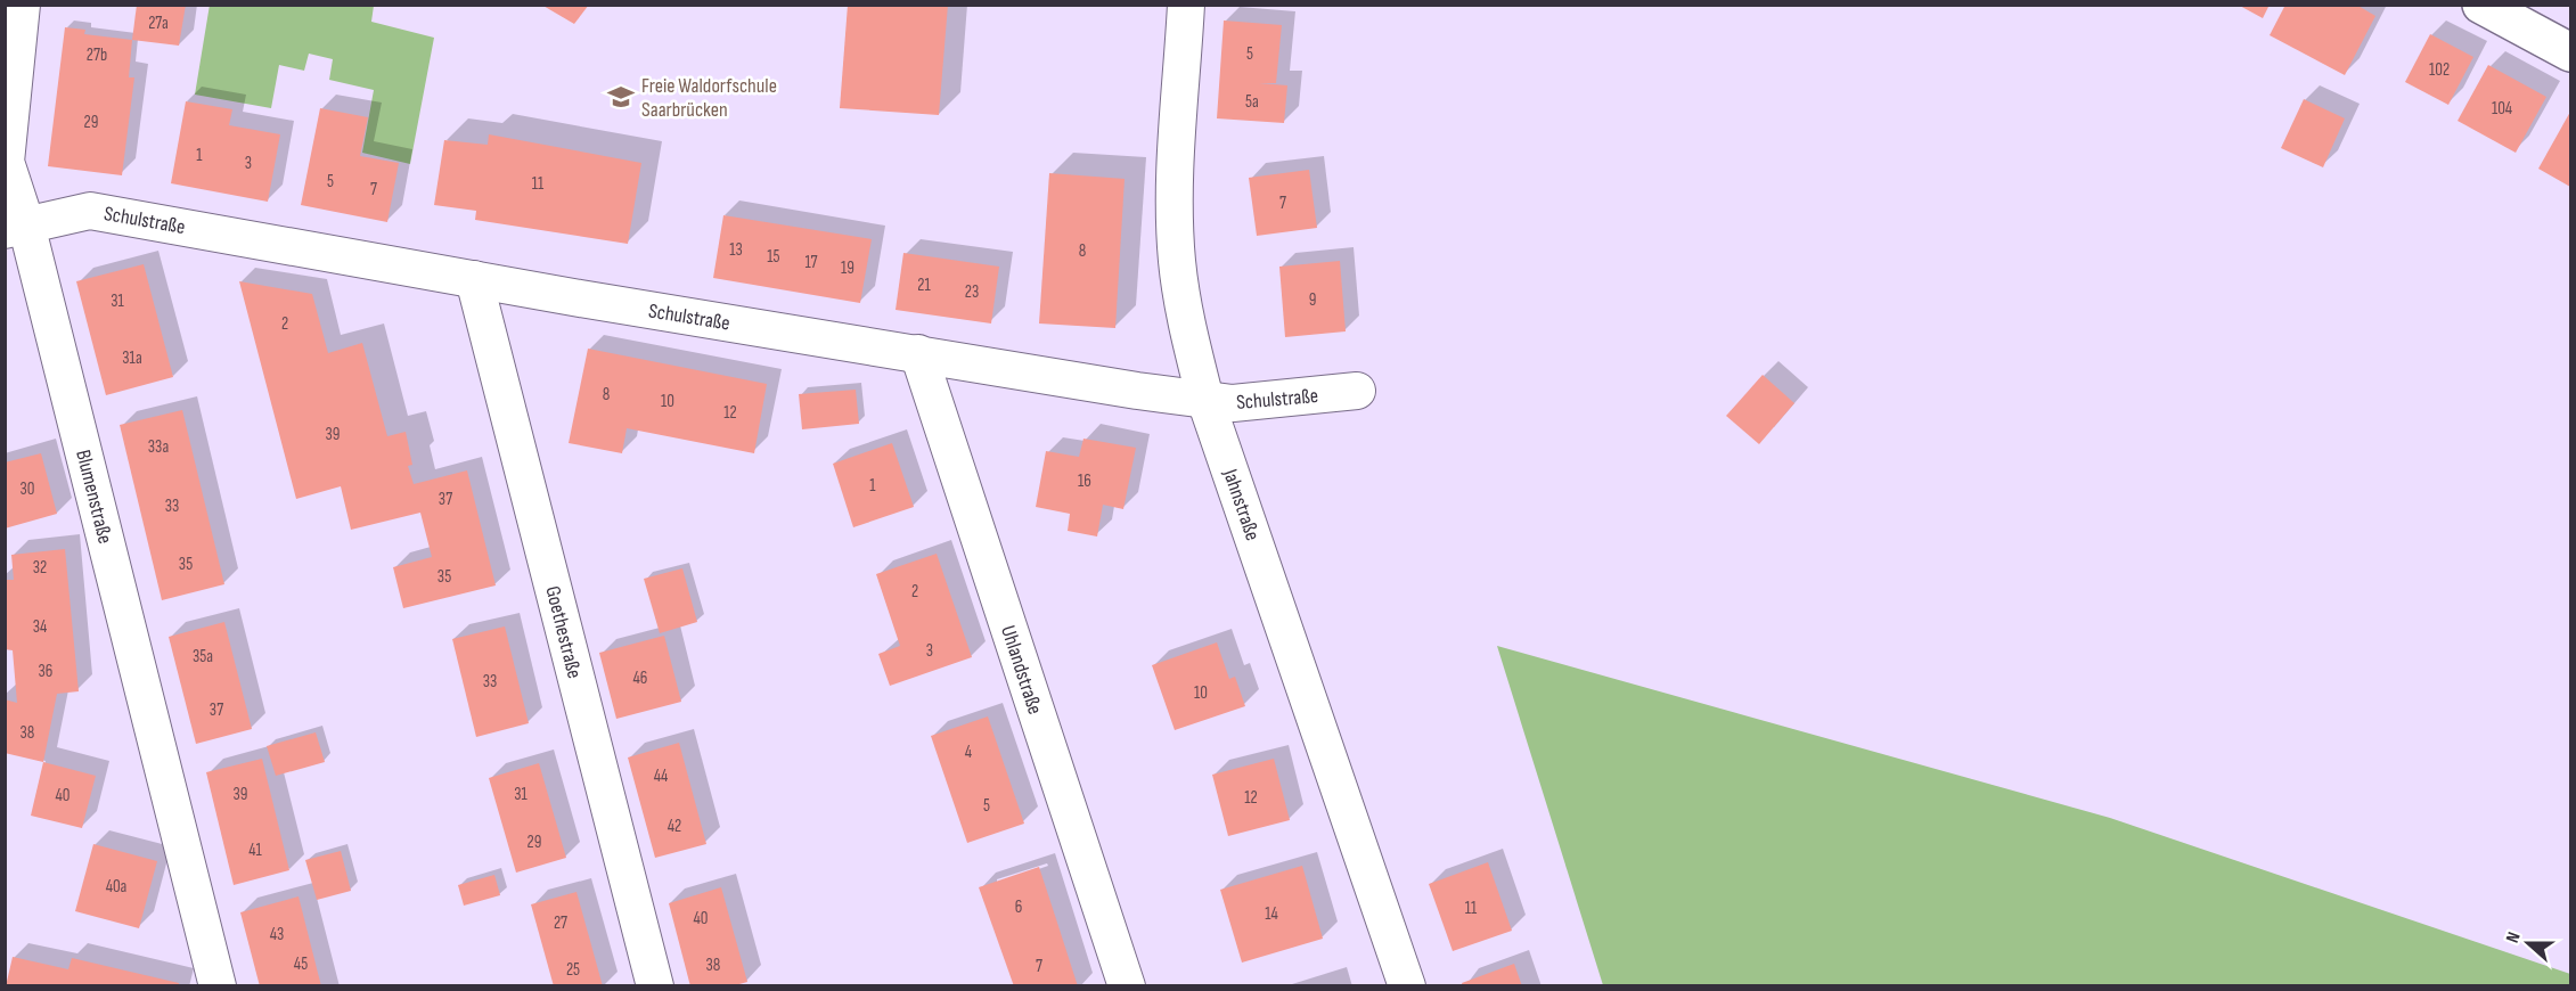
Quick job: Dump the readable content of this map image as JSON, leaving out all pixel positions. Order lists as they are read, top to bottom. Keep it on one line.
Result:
{"streets":{"street":["Schulstraße","Blumenstraße","Jahnstraße","Goethestraße","Uhlandstraße"]},"crossings":[["Schulstraße","Blumenstraße"],["Schulstraße","Jahnstraße"],["Schulstraße","Goethestraße"],["Schulstraße","Uhlandstraße"]],"places":{"school or university":["Freie Waldorfschule Saarbrücken"]},"house_numbers":["27a","5","27b","102","5a","104","29","1","3","5","11","7","7","13","8","15","17","19","21","23","9","31","2","31a","8","10","12","39","33a","16","1","30","37","33","35","32","35","2","34","3","35a","36","46","33","10","37","38","4","44","39","31","40","12","5","42","29","41","40a","6","11","14","40","27","43","45","38","7","25"],"north":"left"}
